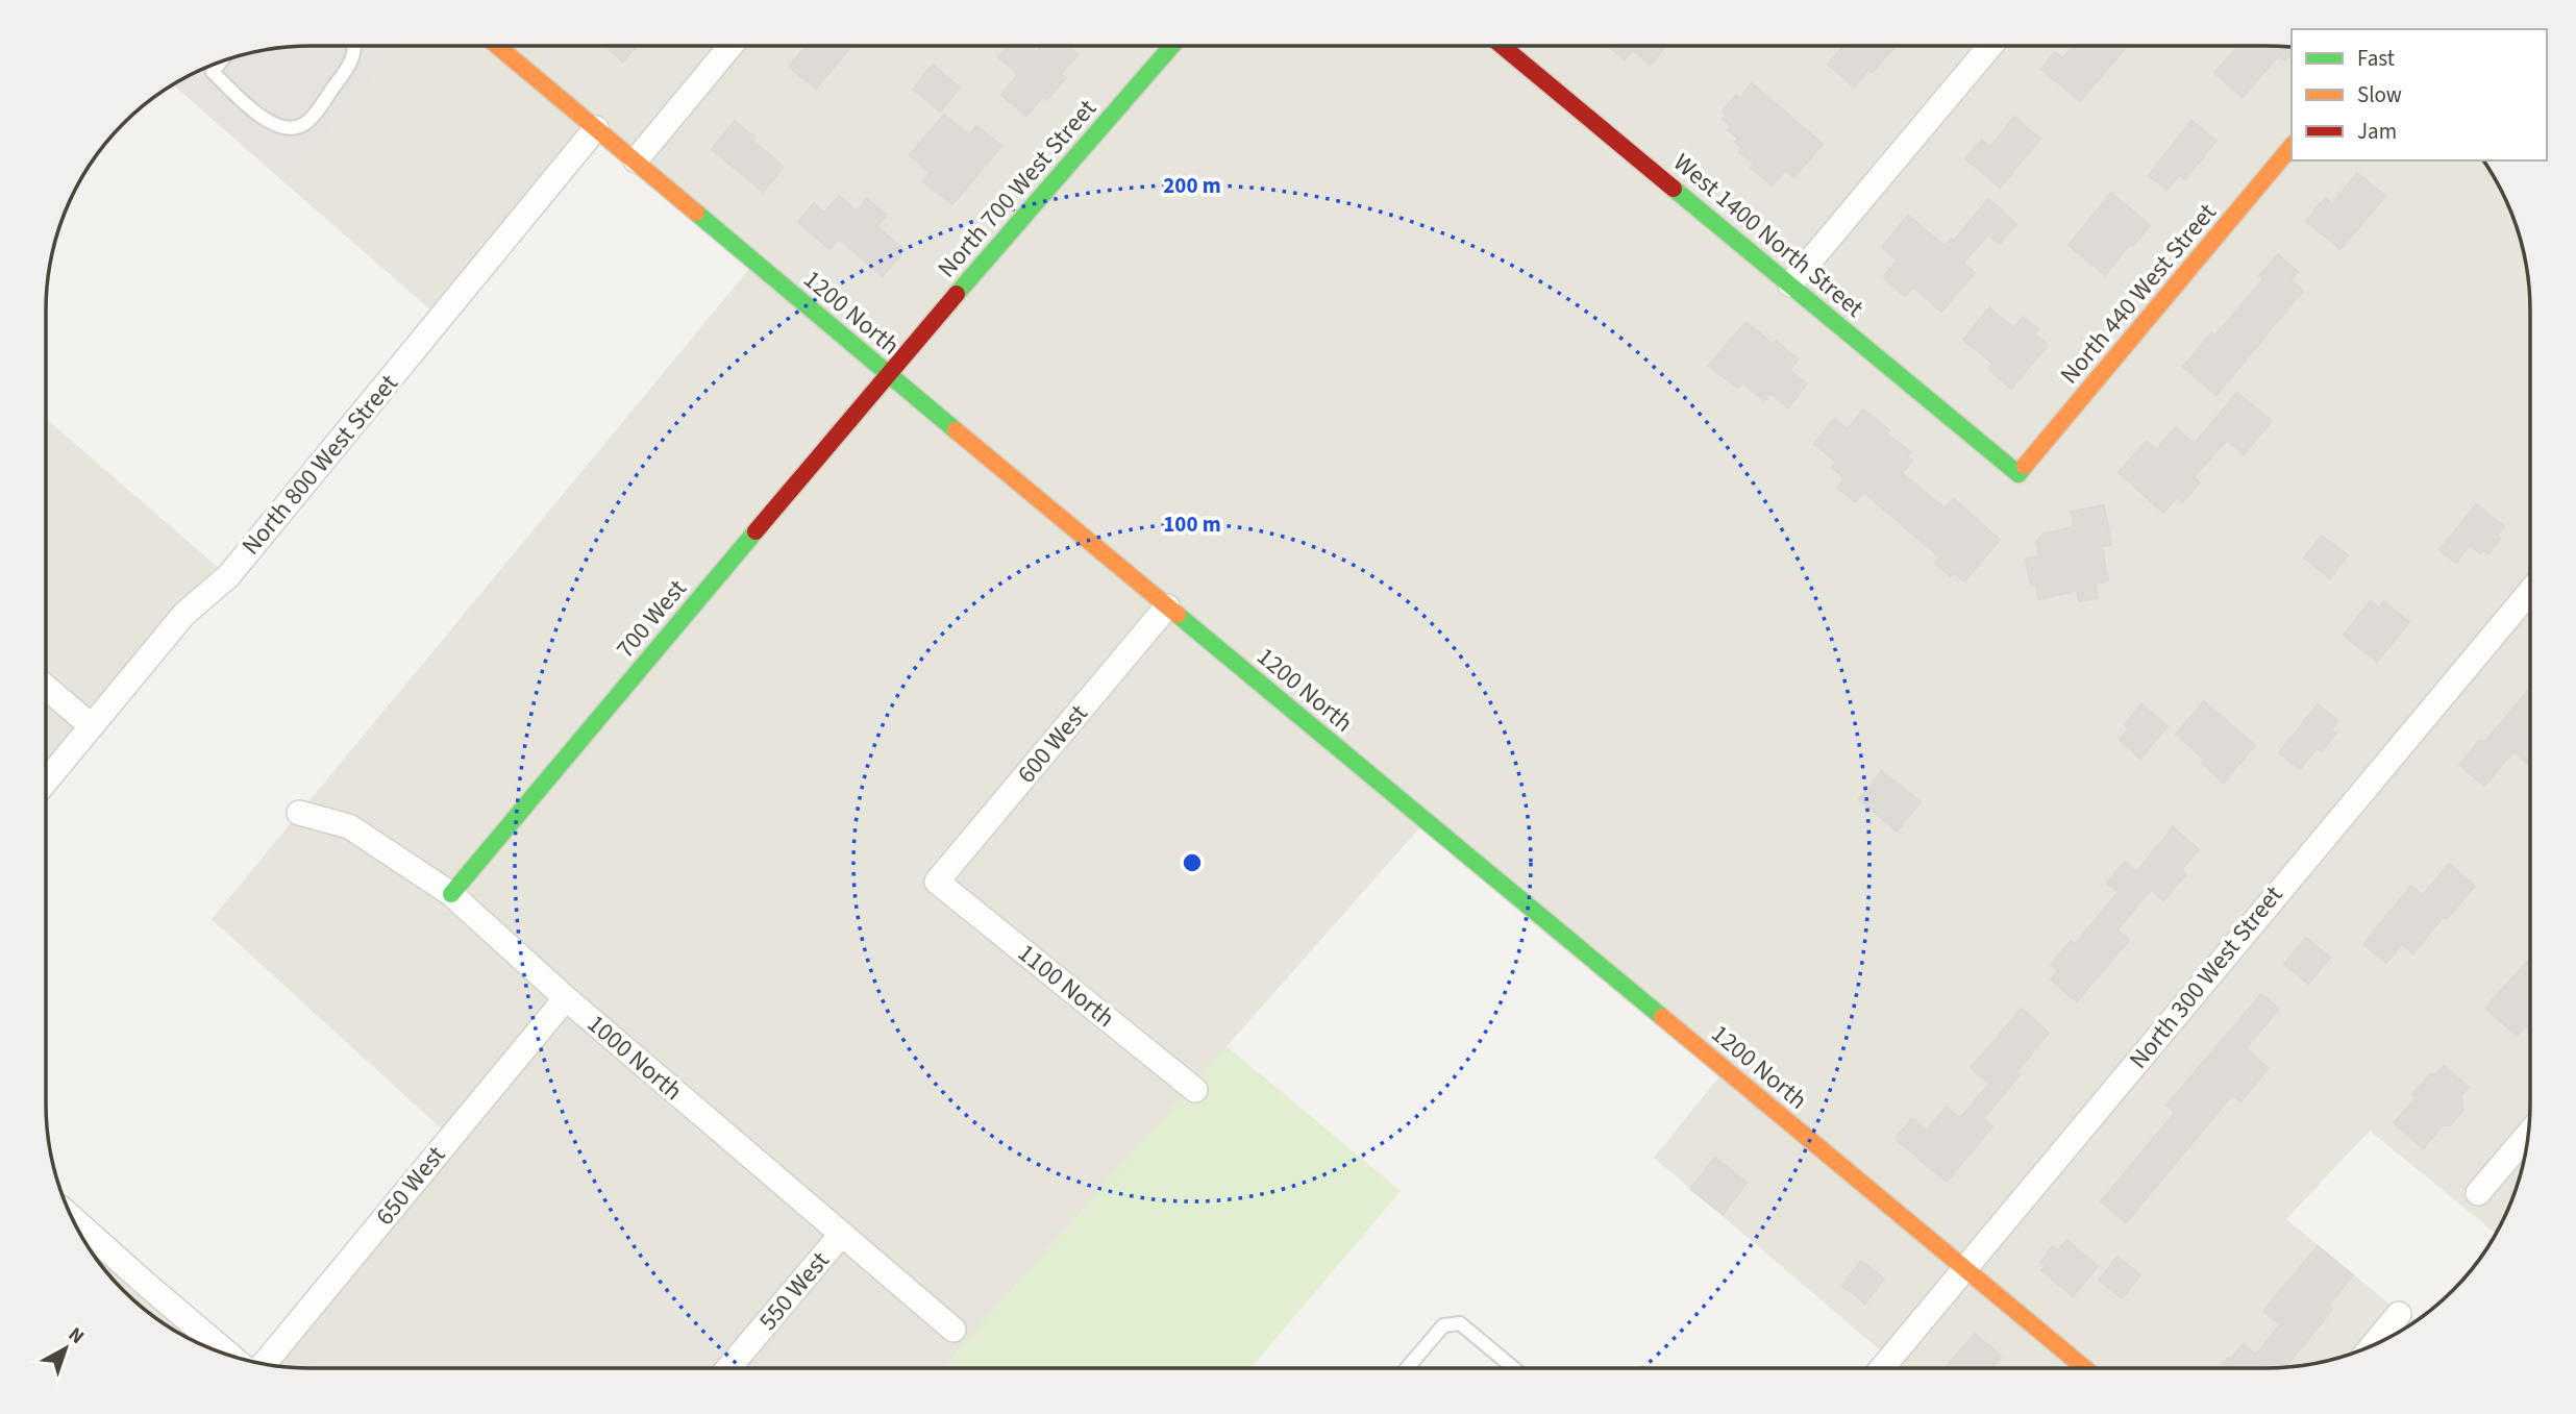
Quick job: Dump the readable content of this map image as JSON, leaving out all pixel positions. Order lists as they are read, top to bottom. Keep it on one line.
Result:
{"streets":{"street":["North 700 West Street","West 1400 North Street","North 440 West Street","1200 North","North 800 West Street","700 West","600 West","North 300 West Street","1100 North","1000 North","650 West","550 West"]},"crossings":[["North 700 West Street","1200 North"],["North 700 West Street","700 West"],["West 1400 North Street","North 440 West Street"],["1200 North","North 800 West Street"],["1200 North","700 West"],["1200 North","600 West"],["1200 North","North 300 West Street"],["700 West","1000 North"],["600 West","1100 North"],["1000 North","650 West"],["1000 North","550 West"]],"legend":["Fast","Slow","Jam"],"north":"top right","rings":["200 m","100 m"]}
